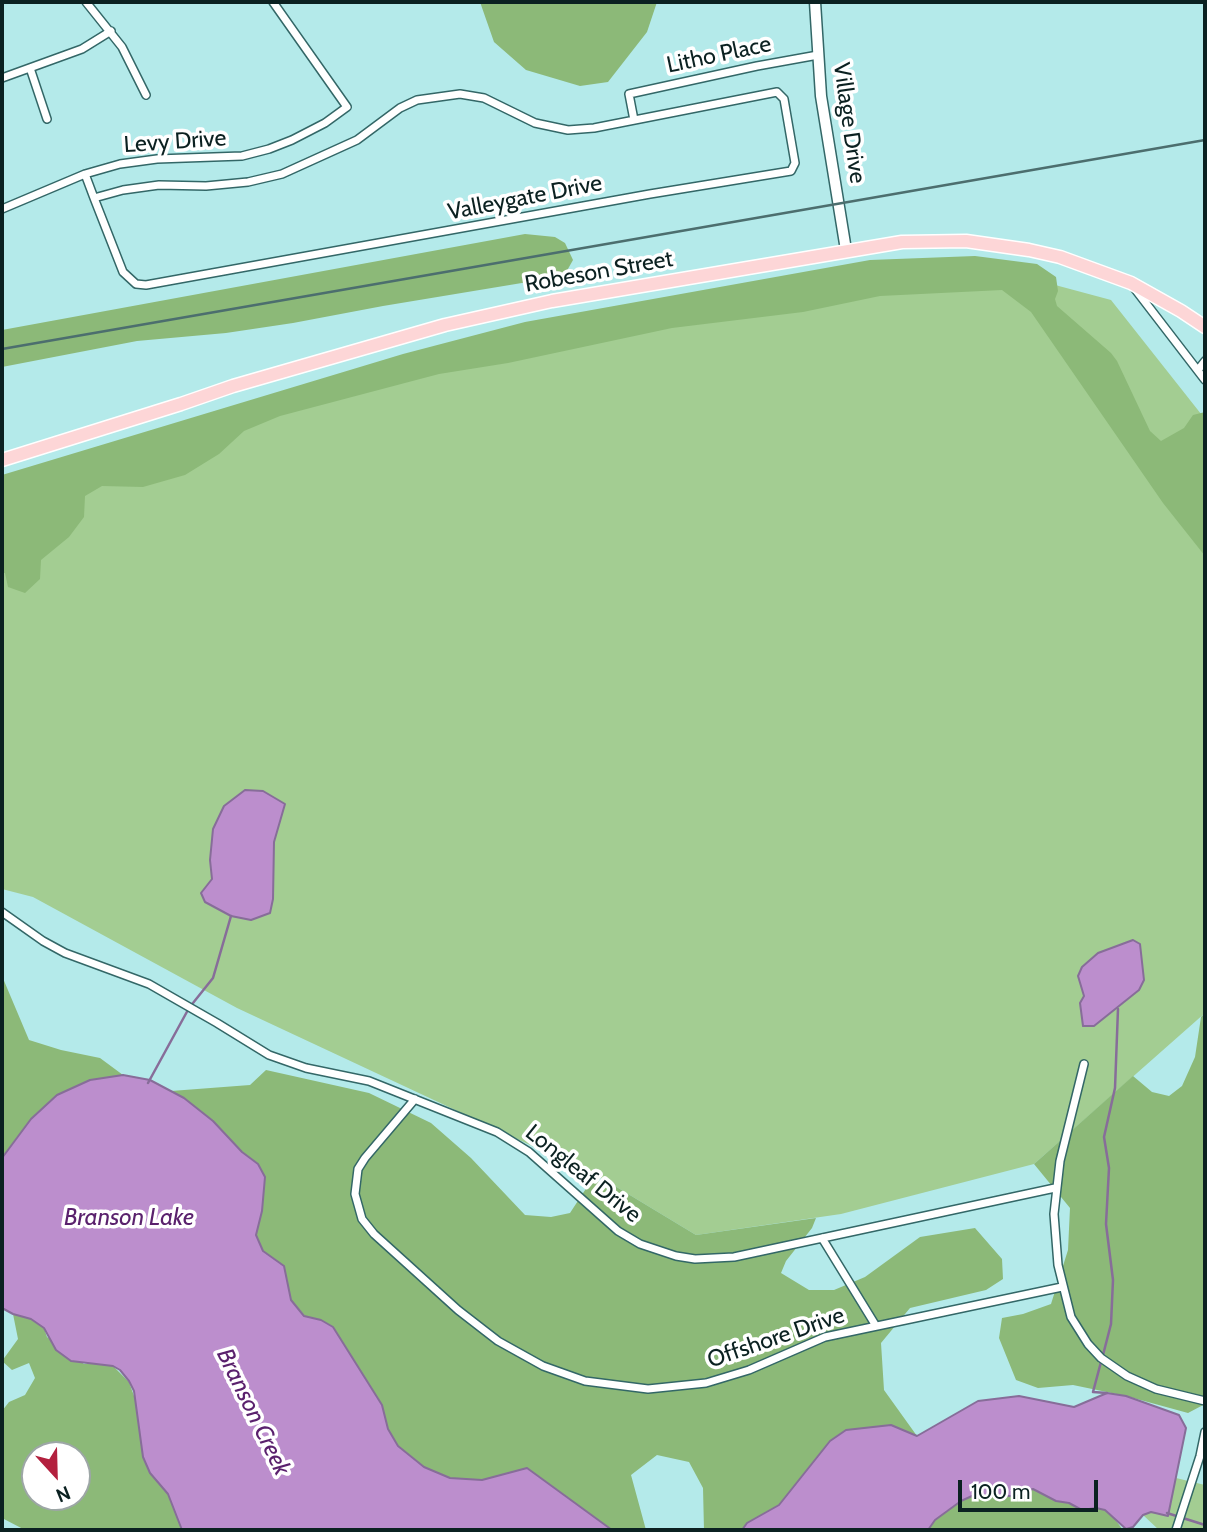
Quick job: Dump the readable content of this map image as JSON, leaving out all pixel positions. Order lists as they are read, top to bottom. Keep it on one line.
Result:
{"streets":{"main road":["Village Drive","Robeson Street"],"street":["Litho Place","Levy Drive","Valleygate Drive","Longleaf Drive","Offshore Drive"]},"crossings":[["Litho Place","Village Drive"],["Litho Place","Valleygate Drive"],["Village Drive","Robeson Street"],["Levy Drive","Valleygate Drive"],["Longleaf Drive","Offshore Drive"]],"water":["Branson Lake","Branson Creek"],"scale_bar":"100 m","north":"bottom"}
